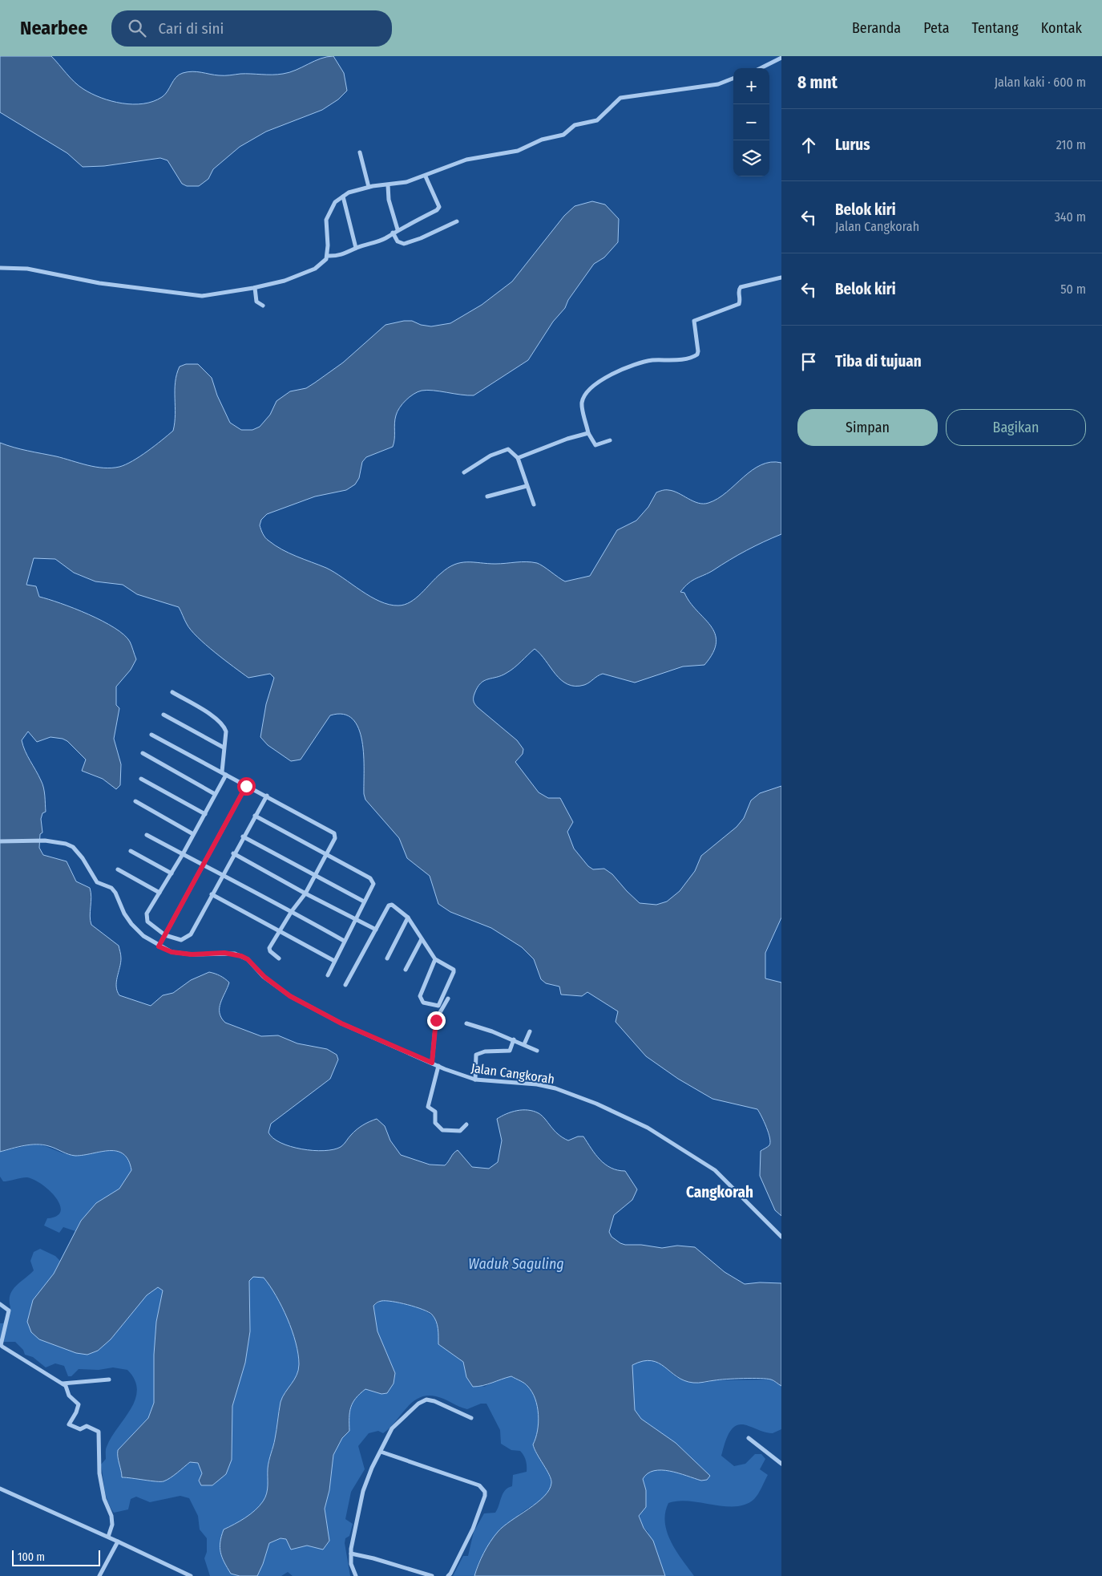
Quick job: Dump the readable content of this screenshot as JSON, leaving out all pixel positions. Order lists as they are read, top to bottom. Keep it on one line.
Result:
{"streets":{"street":["Jalan Cangkorah"]},"districts":["Cangkorah"],"water":["Waduk Saguling"],"scale_bar":"100 m","page":{"header":"Nearbee","search":"Cari di sini","nav":["Beranda","Peta","Tentang","Kontak"],"heading":["8 mnt","Jalan kaki · 600 m"],"map_buttons":["+","−"],"list":[["Lurus","210 m"],["Belok kiri","Jalan Cangkorah","340 m"],["Belok kiri","50 m"],"Tiba di tujuan"],"buttons":["Simpan","Bagikan"],"scale":"100 m"}}
